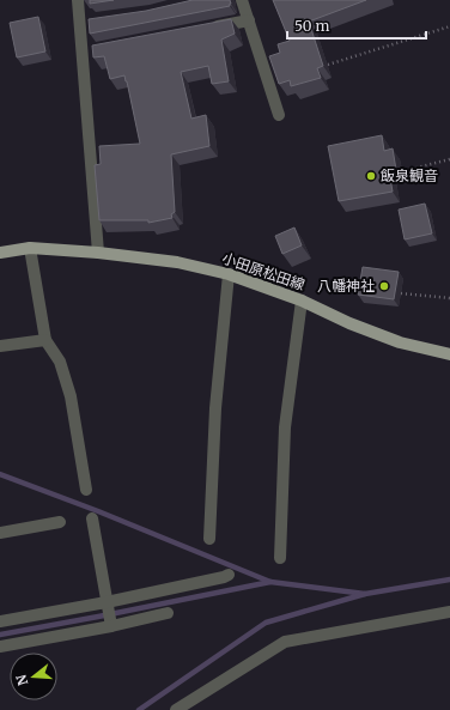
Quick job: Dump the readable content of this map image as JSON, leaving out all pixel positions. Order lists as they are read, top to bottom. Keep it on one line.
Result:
{"streets":{"main road":["小田原松田線"]},"places":["飯泉観音","八幡神社"],"scale_bar":"50 m","north":"left"}
